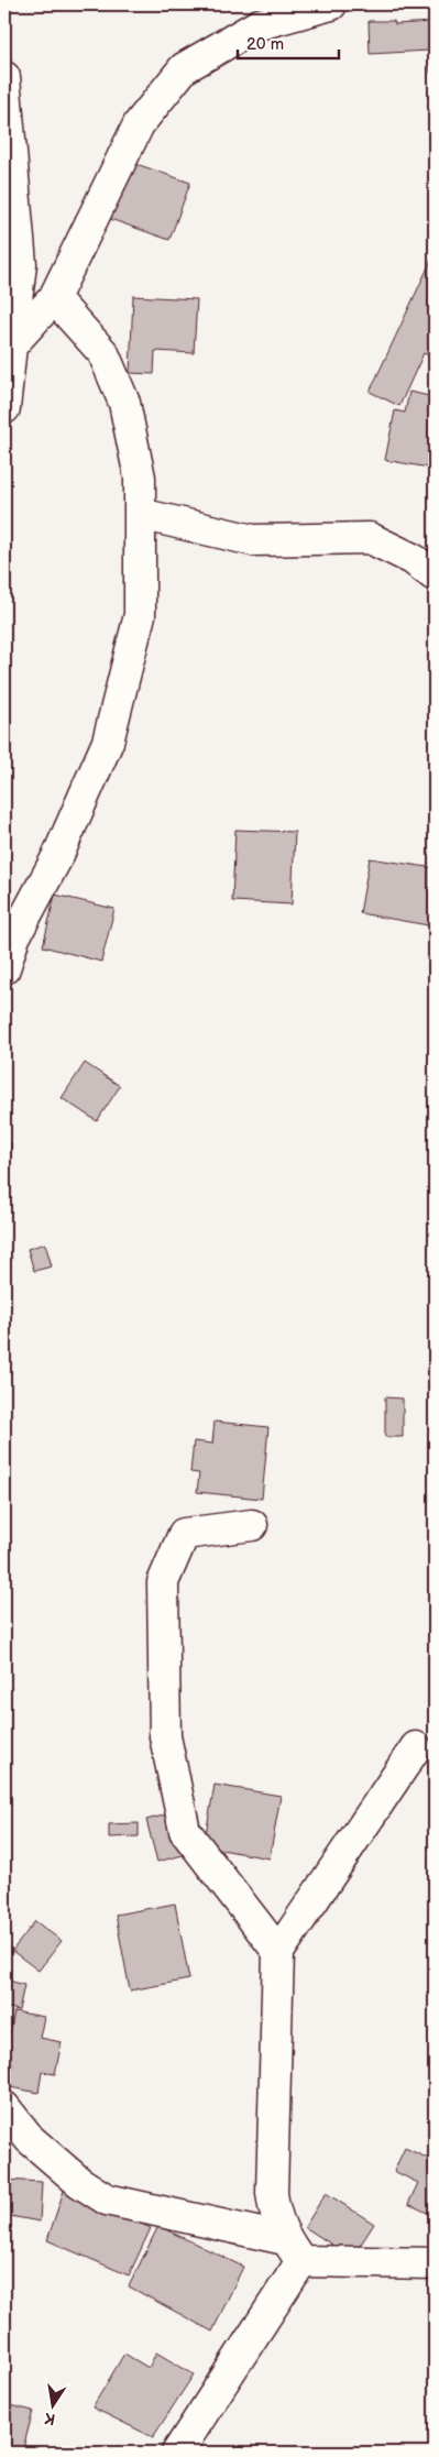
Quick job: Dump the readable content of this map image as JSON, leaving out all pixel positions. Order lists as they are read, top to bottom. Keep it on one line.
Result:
{"scale_bar":"20 m","north":"bottom"}
